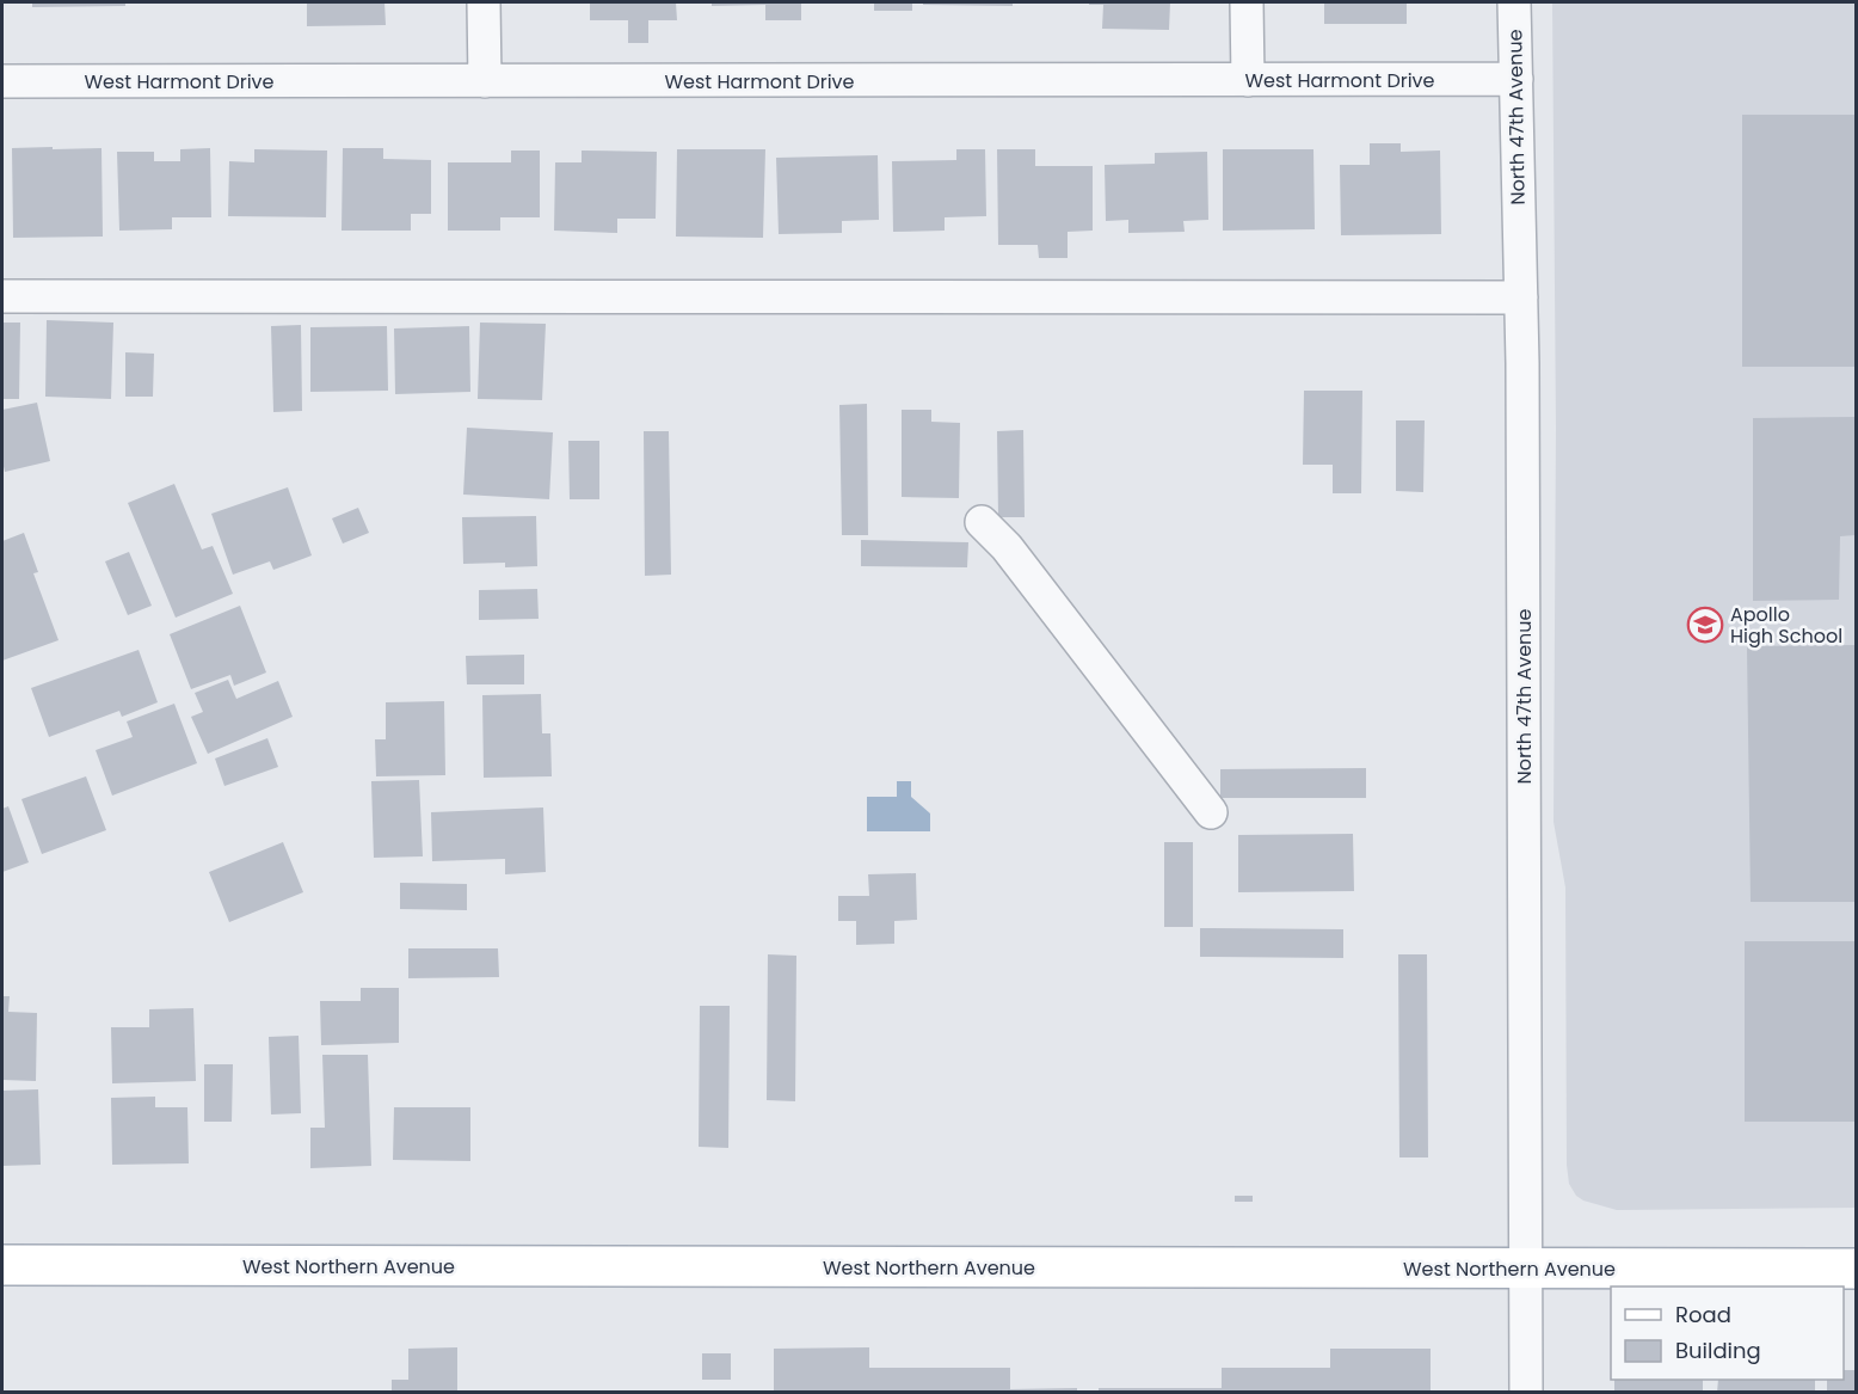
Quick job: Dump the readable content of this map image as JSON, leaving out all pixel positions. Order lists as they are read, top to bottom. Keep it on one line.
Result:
{"streets":{"main road":["West Northern Avenue"],"street":["West Harmont Drive","North 47th Avenue"]},"crossings":[["West Harmont Drive","North 47th Avenue"],["North 47th Avenue","West Northern Avenue"]],"places":{"school or university":["Apollo High School"]},"legend":["Road","Building"]}
